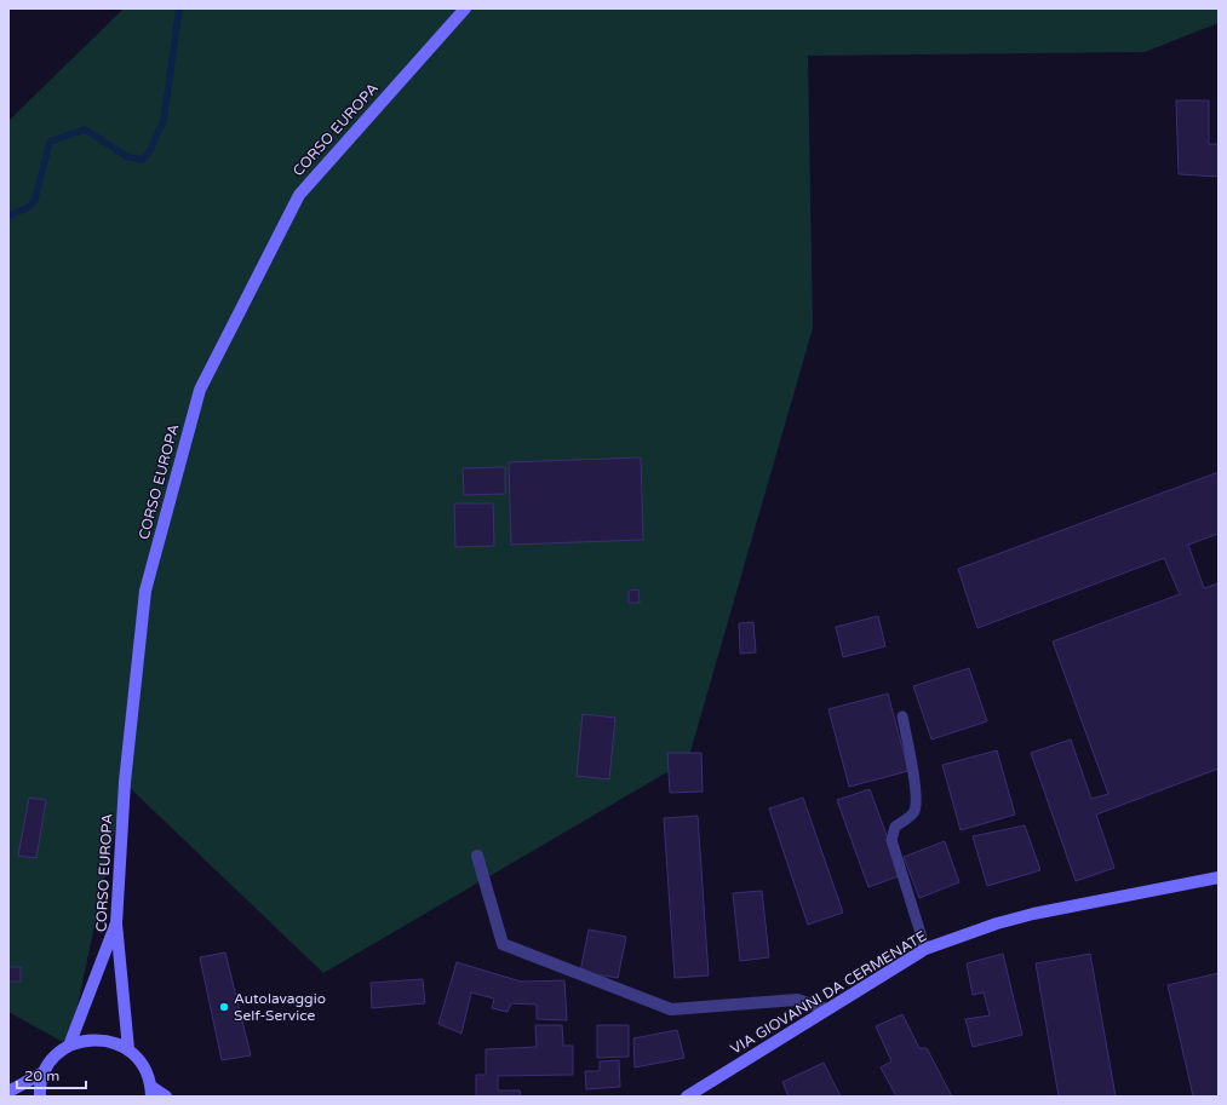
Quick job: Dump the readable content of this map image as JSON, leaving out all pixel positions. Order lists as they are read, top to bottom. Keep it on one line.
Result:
{"streets":{"main road":["CORSO EUROPA","VIA GIOVANNI DA CERMENATE"]},"places":["Autolavaggio Self-Service"],"scale_bar":"20 m"}
